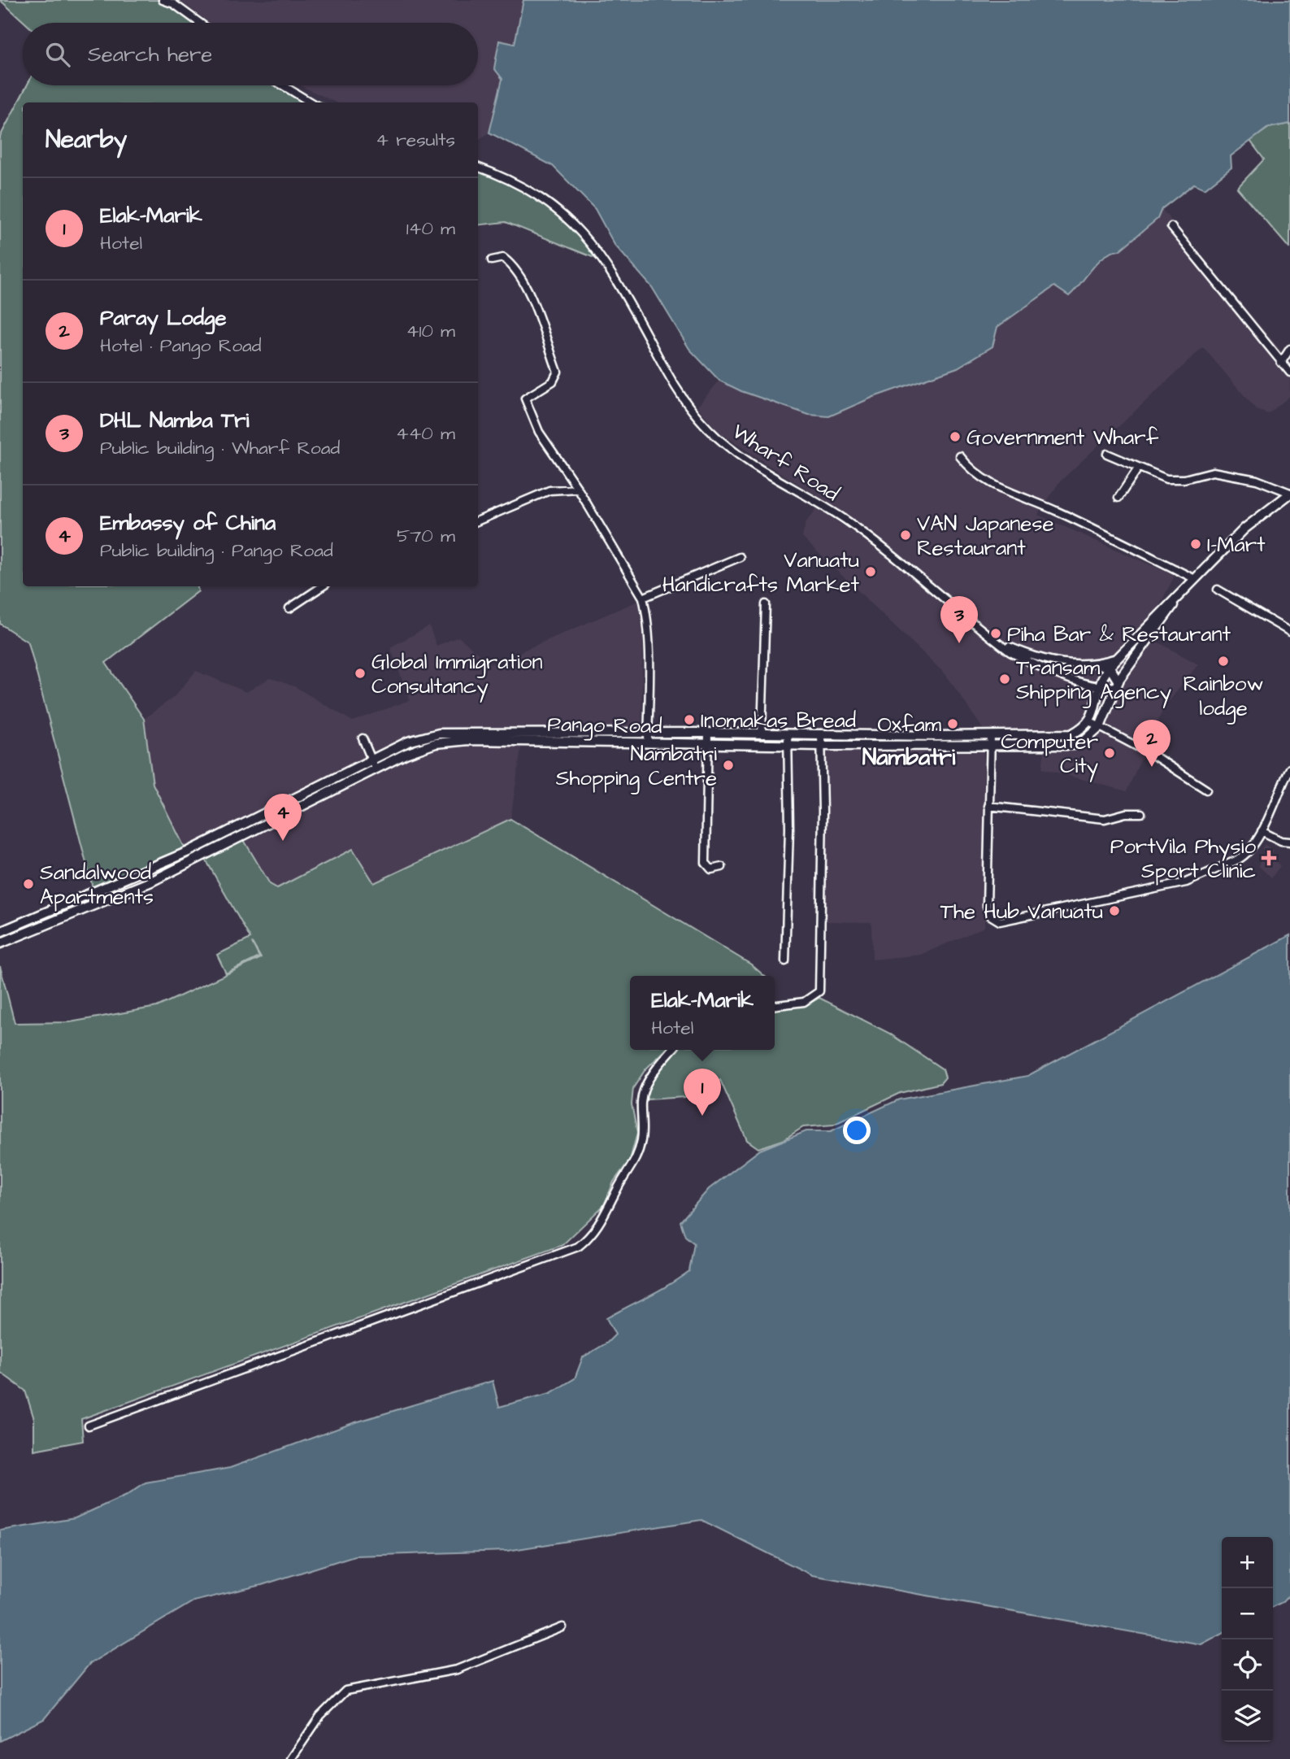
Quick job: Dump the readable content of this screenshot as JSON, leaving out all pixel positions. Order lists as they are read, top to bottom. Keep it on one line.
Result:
{"streets":{"street":["Wharf Road","Pango Road"]},"districts":["Nambatri"],"places":{"other":["Government Wharf","VAN Japanese Restaurant","I-Mart","Vanuatu Handicrafts Market","Piha Bar & Restaurant","Rainbow lodge","Global Immigration Consultancy","Transam Shipping Agency","Inomakas Bread","Oxfam","Computer City","Nambatri Shopping Centre","Sandalwood Apartments","The Hub Vanuatu"],"health":["PortVila Physio Sport Clinic"]},"page":{"search":"Search here","heading":["Nearby","4 results"],"list":[{"mark":"1","name":"Elak-Marik","note":"Hotel","value":"140 m"},{"mark":"2","name":"Paray Lodge","note":"Hotel · Pango Road","value":"410 m"},{"mark":"3","name":"DHL Namba Tri","note":"Public building · Wharf Road","value":"440 m"},{"mark":"4","name":"Embassy of China","note":"Public building · Pango Road","value":"570 m"}],"pins":["3","2","4","1"],"popup":["Elak-Marik","Hotel"],"map_buttons":["+","−"]}}
